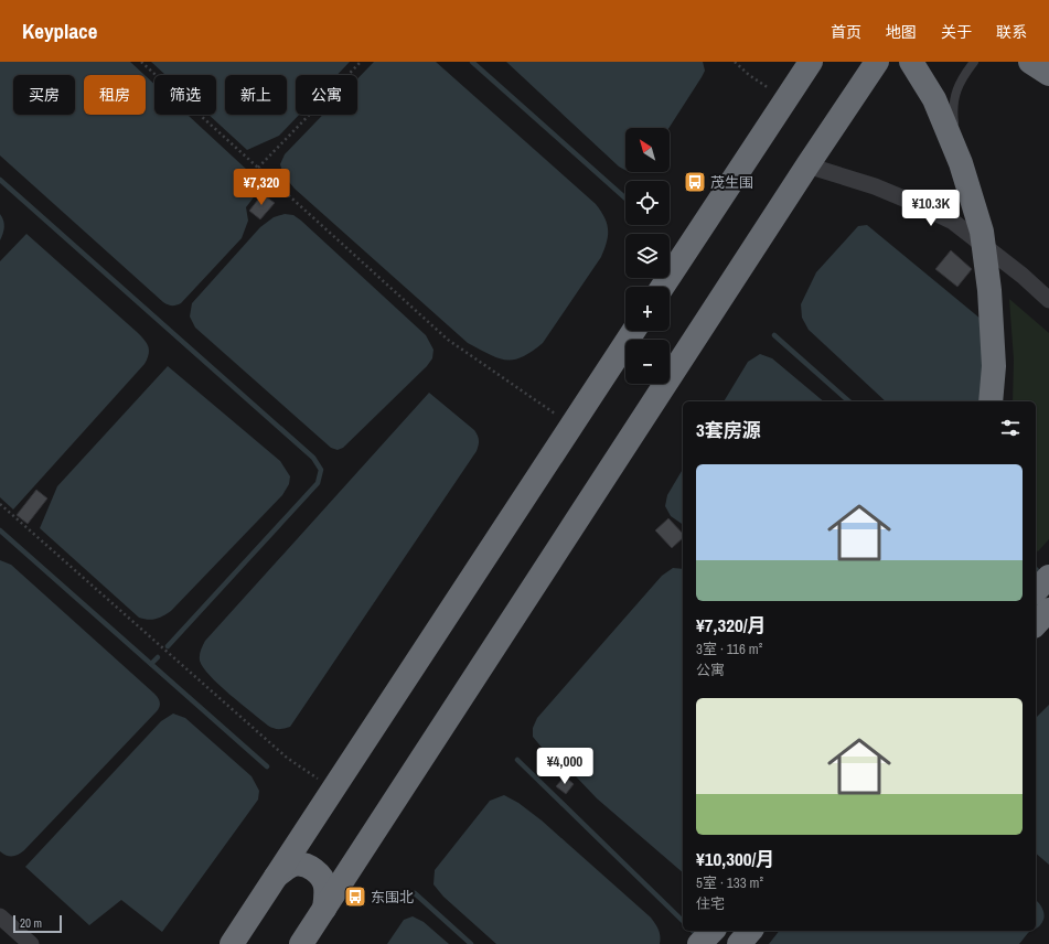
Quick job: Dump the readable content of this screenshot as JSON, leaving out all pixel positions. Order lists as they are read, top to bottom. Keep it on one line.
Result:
{"places":{"bus stop":["茂生围","东围北"]},"scale_bar":"20 m","north":"top left","page":{"header":"Keyplace","nav":["首页","地图","关于","联系"],"chip":["买房","租房","筛选","新上","公寓"],"map_buttons":["+","−"],"price":["¥7,320","¥10.3K","¥4,000"],"heading":"3套房源","list":[{"name":"¥7,320/月","note":"3室 · 116 m² · 公寓"},{"name":"¥10,300/月","note":"5室 · 133 m² · 住宅"}],"scale":"20 m"}}
